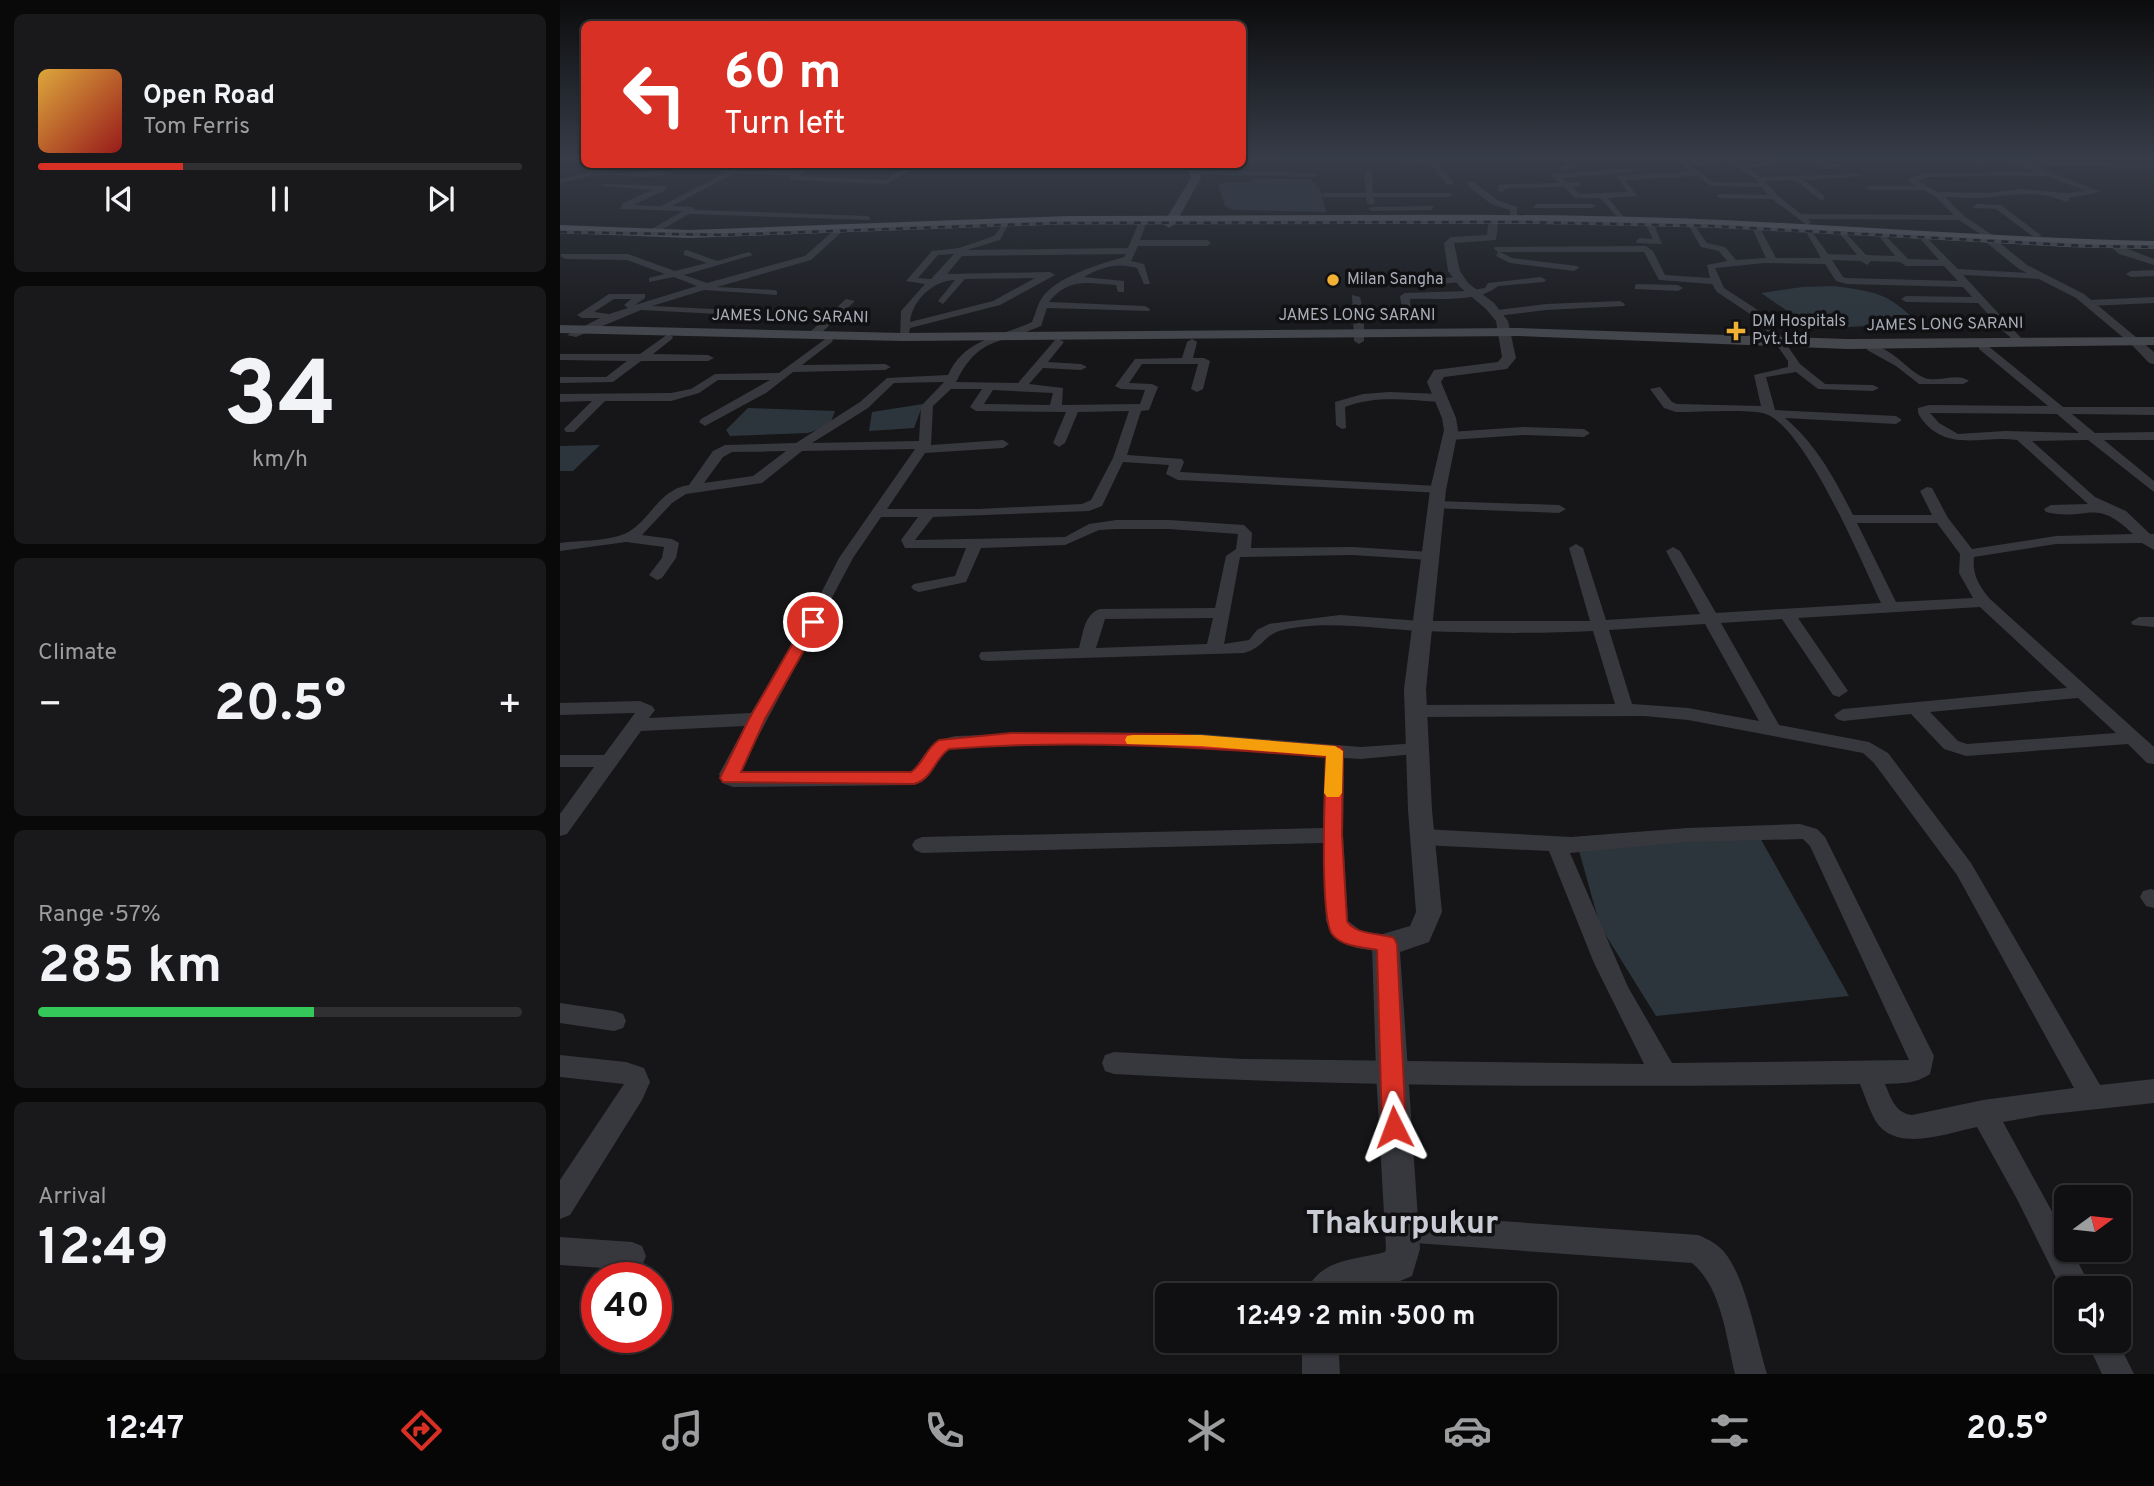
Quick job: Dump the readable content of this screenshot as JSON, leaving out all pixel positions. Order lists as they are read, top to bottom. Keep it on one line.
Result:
{"streets":{"main road":["JAMES LONG SARANI"]},"districts":["Thakurpukur"],"places":{"other":["Milan Sangha"],"health":["DM Hospitals Pvt. Ltd"]},"north":"right","page":{"turn":["60 m","Turn left"],"song":["Open Road","Tom Ferris"],"tile":[["34","km/h"],"Climate",["Range · 57%","285 km"],["Arrival","12:49"]],"heat":["−","20.5°","+"],"limit":"40","trip":"12:49 · 2 min · 500 m","tabs":["12:47","20.5°"]}}
